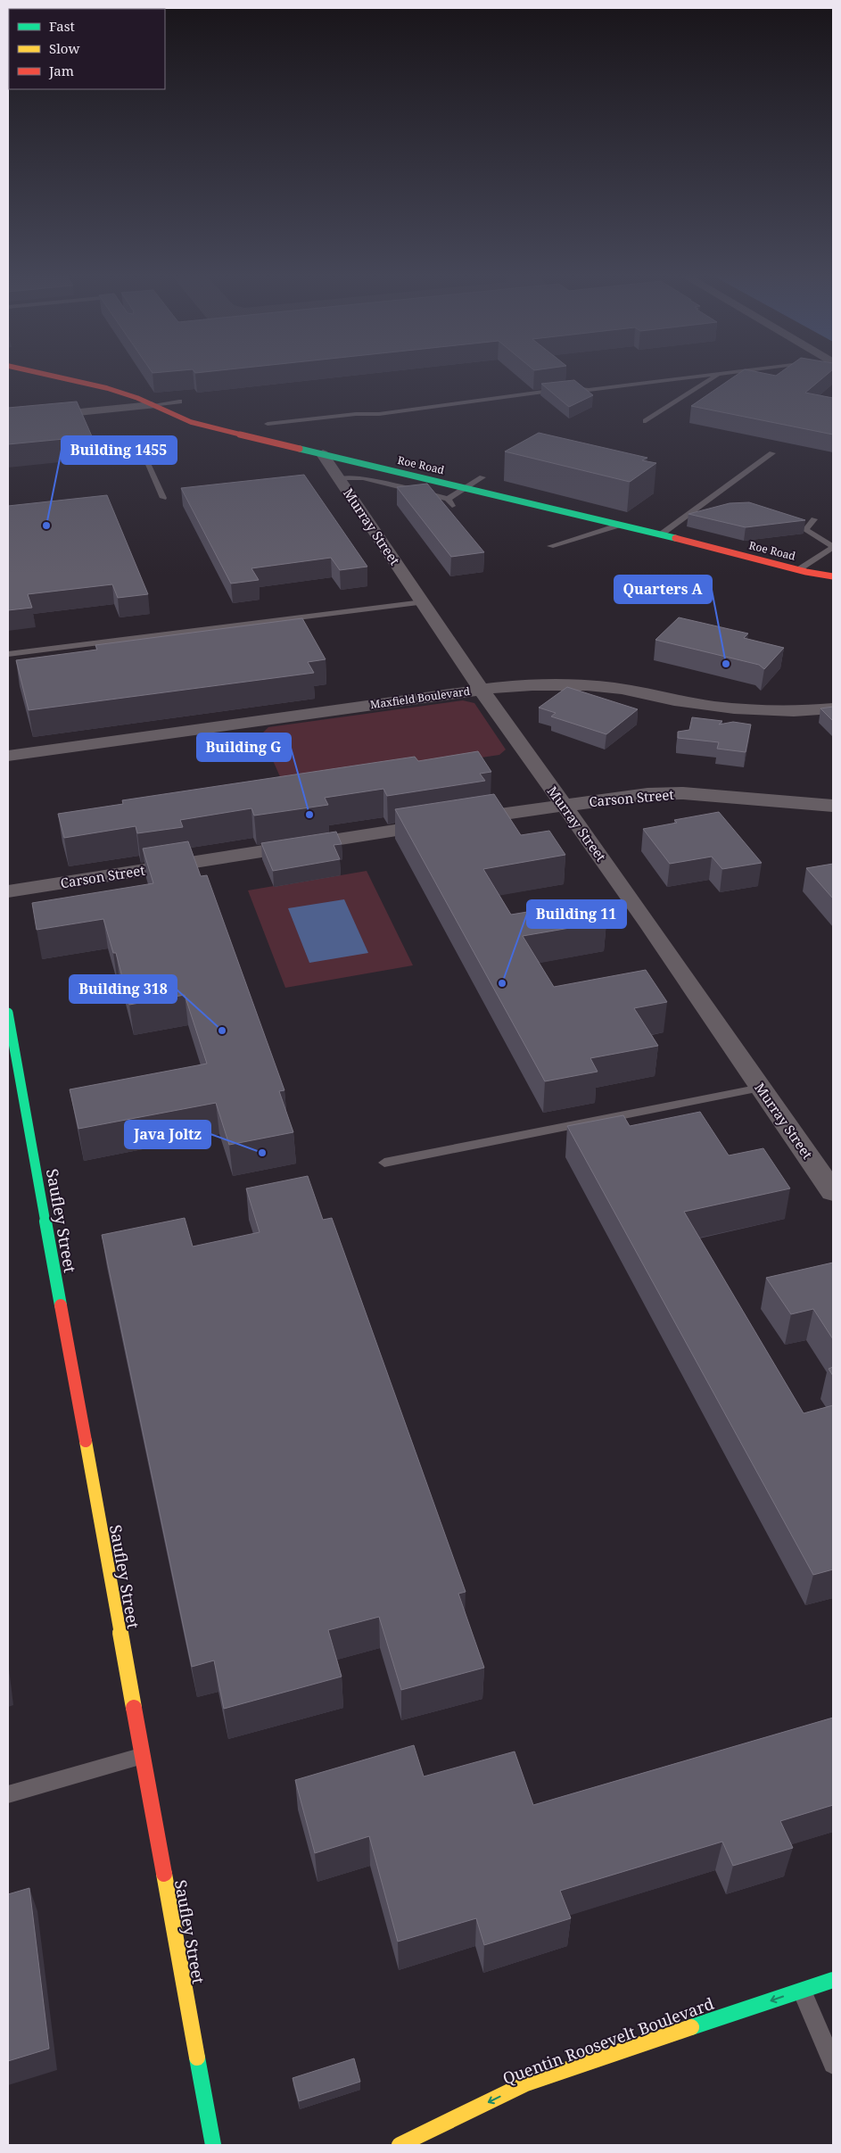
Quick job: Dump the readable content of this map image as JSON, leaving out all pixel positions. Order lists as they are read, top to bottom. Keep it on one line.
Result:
{"streets":{"street":["Roe Road","Murray Street","Maxfield Boulevard","Carson Street","Saufley Street","Quentin Roosevelt Boulevard"]},"crossings":[["Roe Road","Murray Street"],["Murray Street","Maxfield Boulevard"],["Murray Street","Carson Street"]],"one_way":["Quentin Roosevelt Boulevard"],"places":["Building 1455","Quarters A","Building G","Building 11","Building 318","Java Joltz"],"legend":["Fast","Slow","Jam"]}
